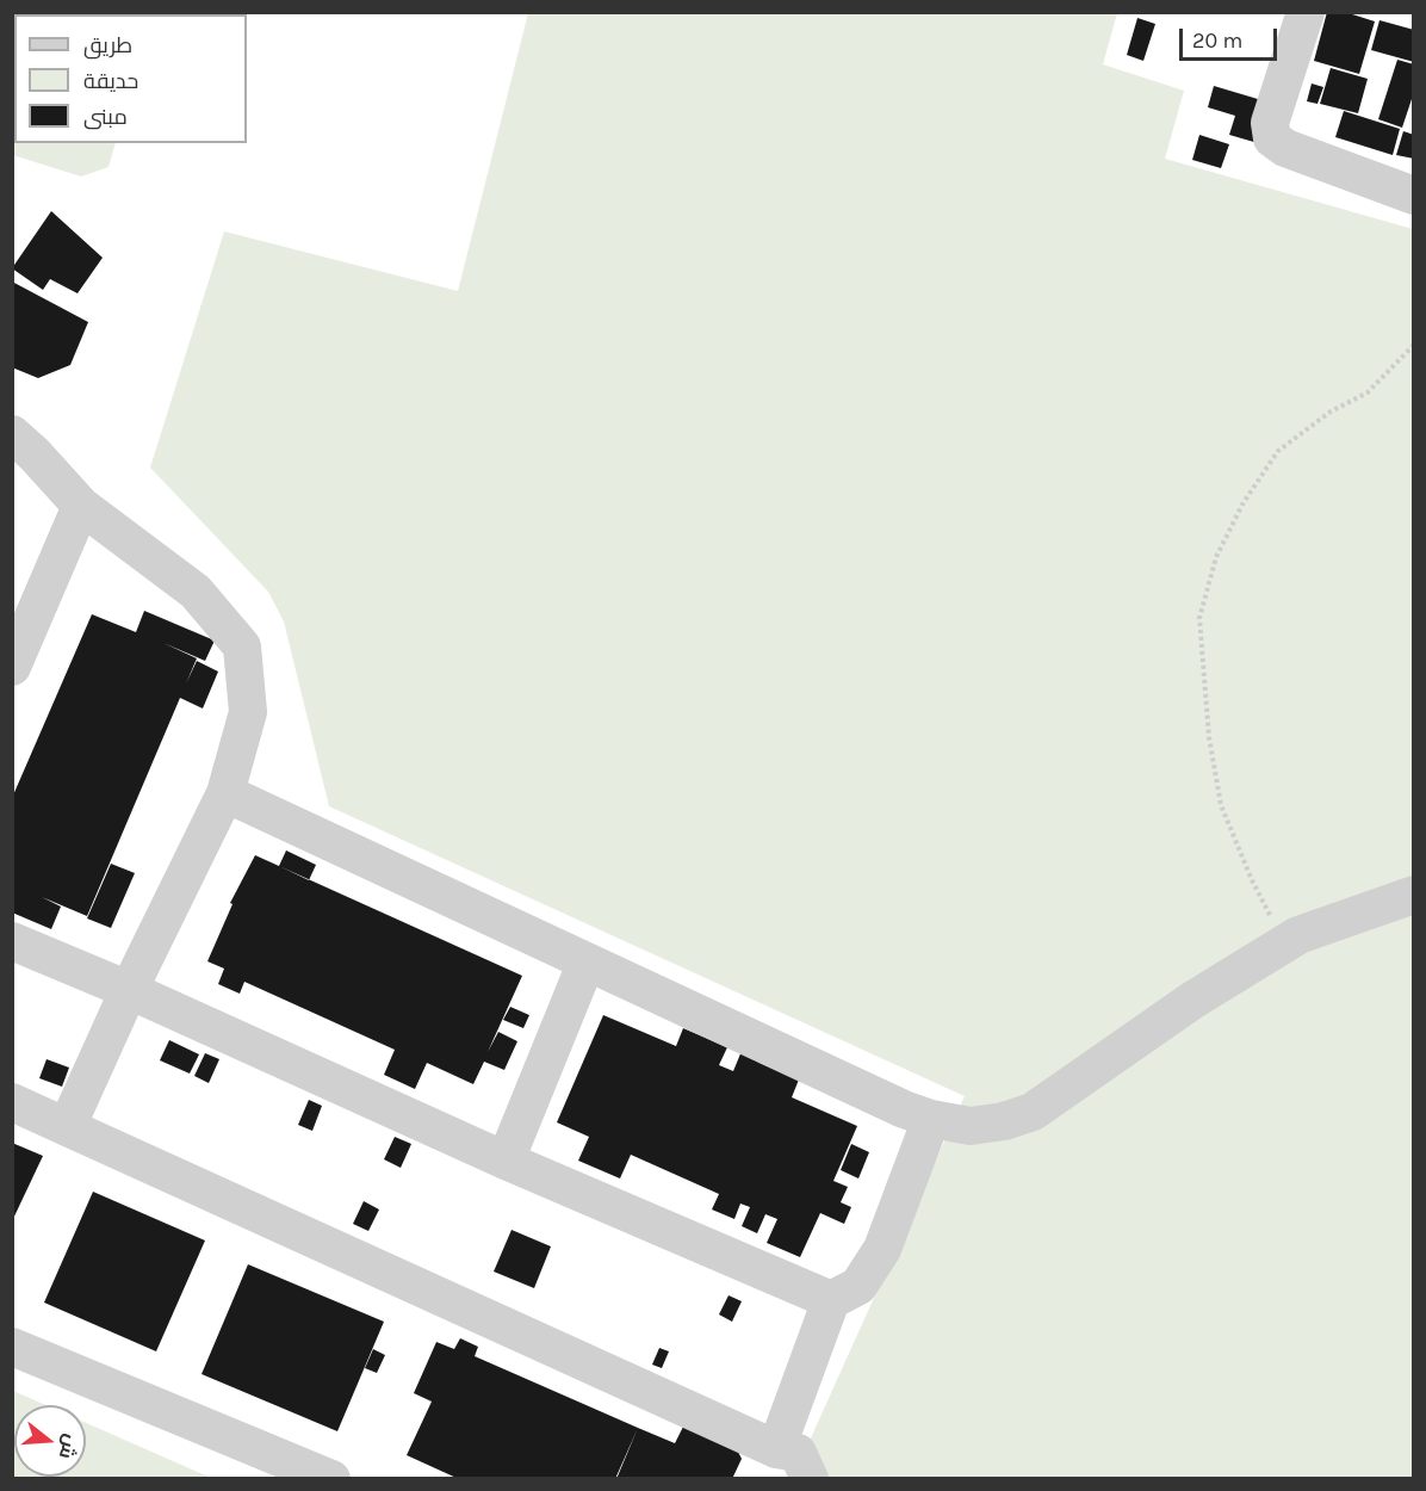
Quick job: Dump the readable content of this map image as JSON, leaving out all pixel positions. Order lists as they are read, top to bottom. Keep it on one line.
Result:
{"legend":["طريق","حديقة","مبنى"],"scale_bar":"20 m","north":"right"}
